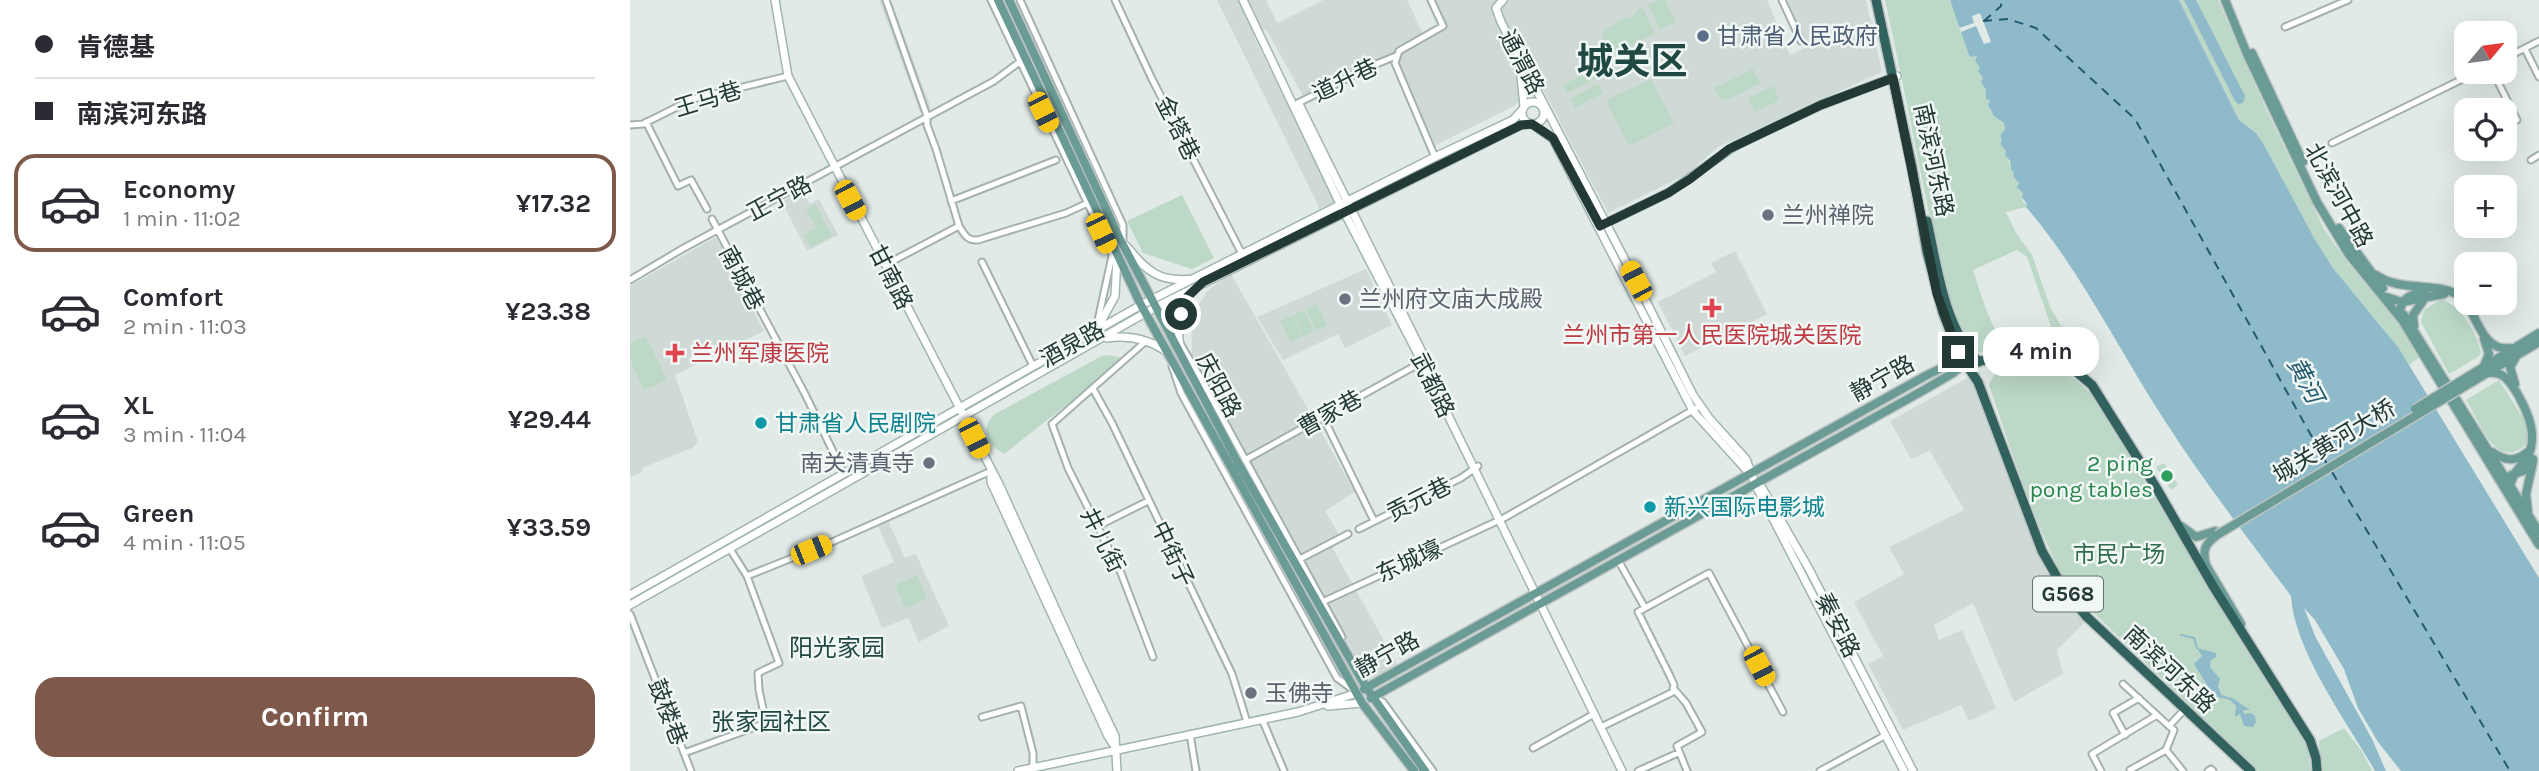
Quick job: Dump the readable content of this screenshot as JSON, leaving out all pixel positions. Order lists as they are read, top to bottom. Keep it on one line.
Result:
{"streets":{"highway":["南滨河东路","G568"],"main road":["通渭路","北滨河中路","甘南路","酒泉路","静宁路","庆阳路","武都路","城关黄河大桥","秦安路"],"street":["道升巷","王马巷","金塔巷","正宁路","南城巷","曹家巷","贡元巷","井儿街","中街子","东城壕","鼓楼巷"]},"crossings":[["道升巷","武都路"],["王马巷","甘南路"],["金塔巷","酒泉路"],["南滨河东路","静宁路"],["正宁路","甘南路"],["正宁路","南城巷"],["正宁路","庆阳路"],["甘南路","酒泉路"],["甘南路","静宁路"],["南城巷","酒泉路"],["酒泉路","庆阳路"],["酒泉路","武都路"],["酒泉路","井儿街"],["酒泉路","中街子"],["静宁路","庆阳路"],["静宁路","武都路"],["静宁路","中街子"],["静宁路","秦安路"],["庆阳路","曹家巷"],["庆阳路","东城壕"],["武都路","曹家巷"],["武都路","贡元巷"],["武都路","东城壕"],["东城壕","秦安路"]],"districts":["城关区","阳光家园","张家园社区"],"water":["黄河"],"parks":["市民广场"],"places":{"other":["甘肃省人民政府","兰州禅院","兰州府文庙大成殿","甘肃省人民剧院","南关清真寺","2 ping pong tables","新兴国际电影城","玉佛寺"],"health":["兰州市第一人民医院城关医院","兰州军康医院"]},"north":"top right","page":{"banner":["肯德基","南滨河东路"],"map_buttons":["+","−"],"list":[{"name":"Economy","note":"1 min · 11:02","value":"¥17.32"},{"name":"Comfort","note":"2 min · 11:03","value":"¥23.38"},{"name":"XL","note":"3 min · 11:04","value":"¥29.44"},{"name":"Green","note":"4 min · 11:05","value":"¥33.59"}],"bubble":"4 min","buttons":"Confirm"}}
